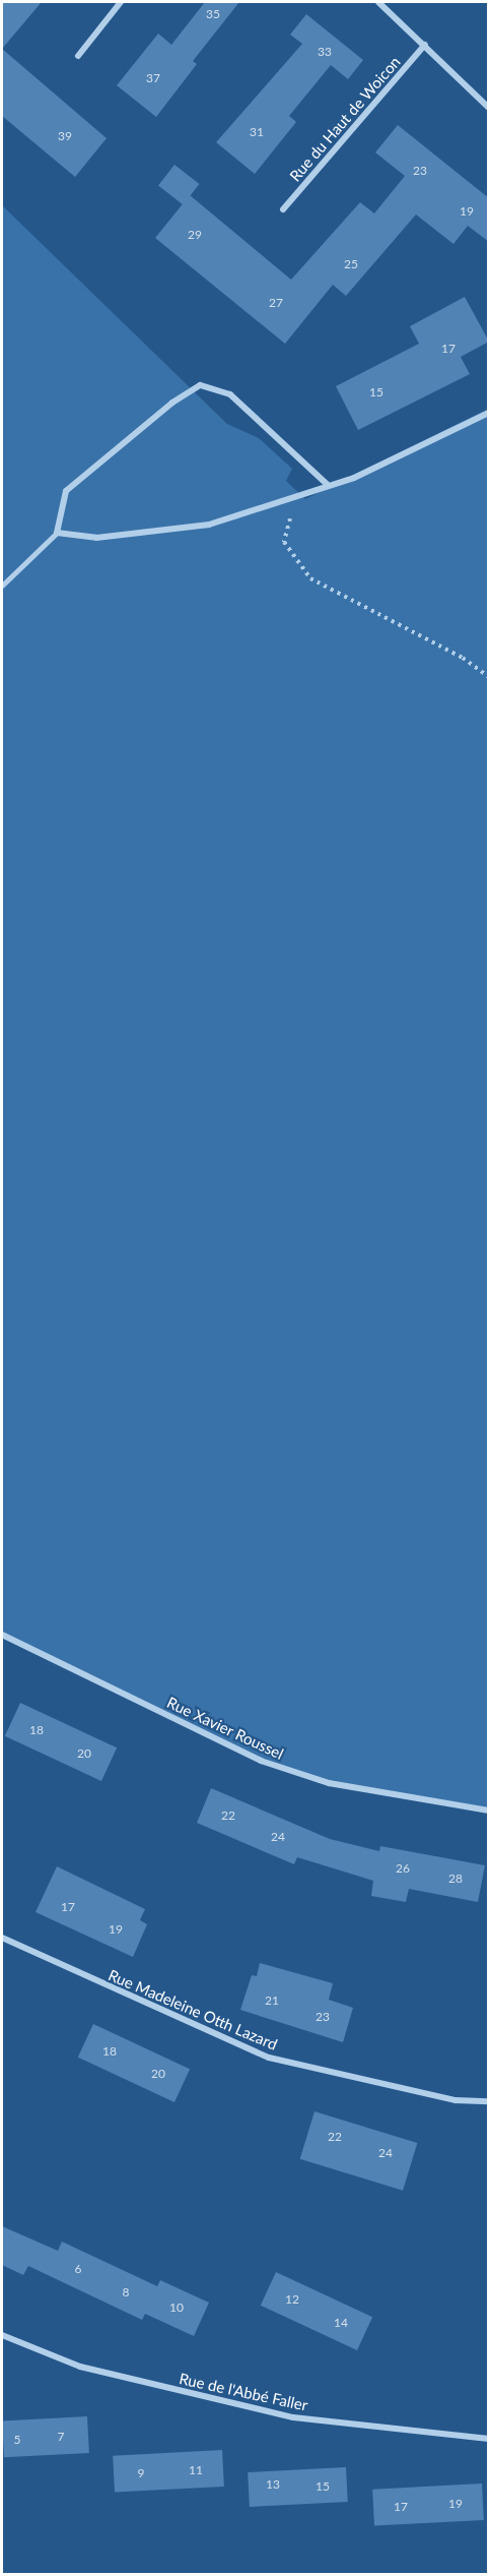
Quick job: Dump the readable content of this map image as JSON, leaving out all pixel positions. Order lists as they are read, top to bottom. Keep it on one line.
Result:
{"streets":{"street":["Rue du Haut de Woicon","Rue Xavier Roussel","Rue Madeleine Otth Lazard","Rue de l'Abbé Faller"]},"house_numbers":["35","33","37","31","39","23","19","29","25","27","17","15","18","20","22","24","26","28","17","19","21","23","18","20","22","24","6","8","12","10","14","7","5","11","9","13","15","19","17"]}
